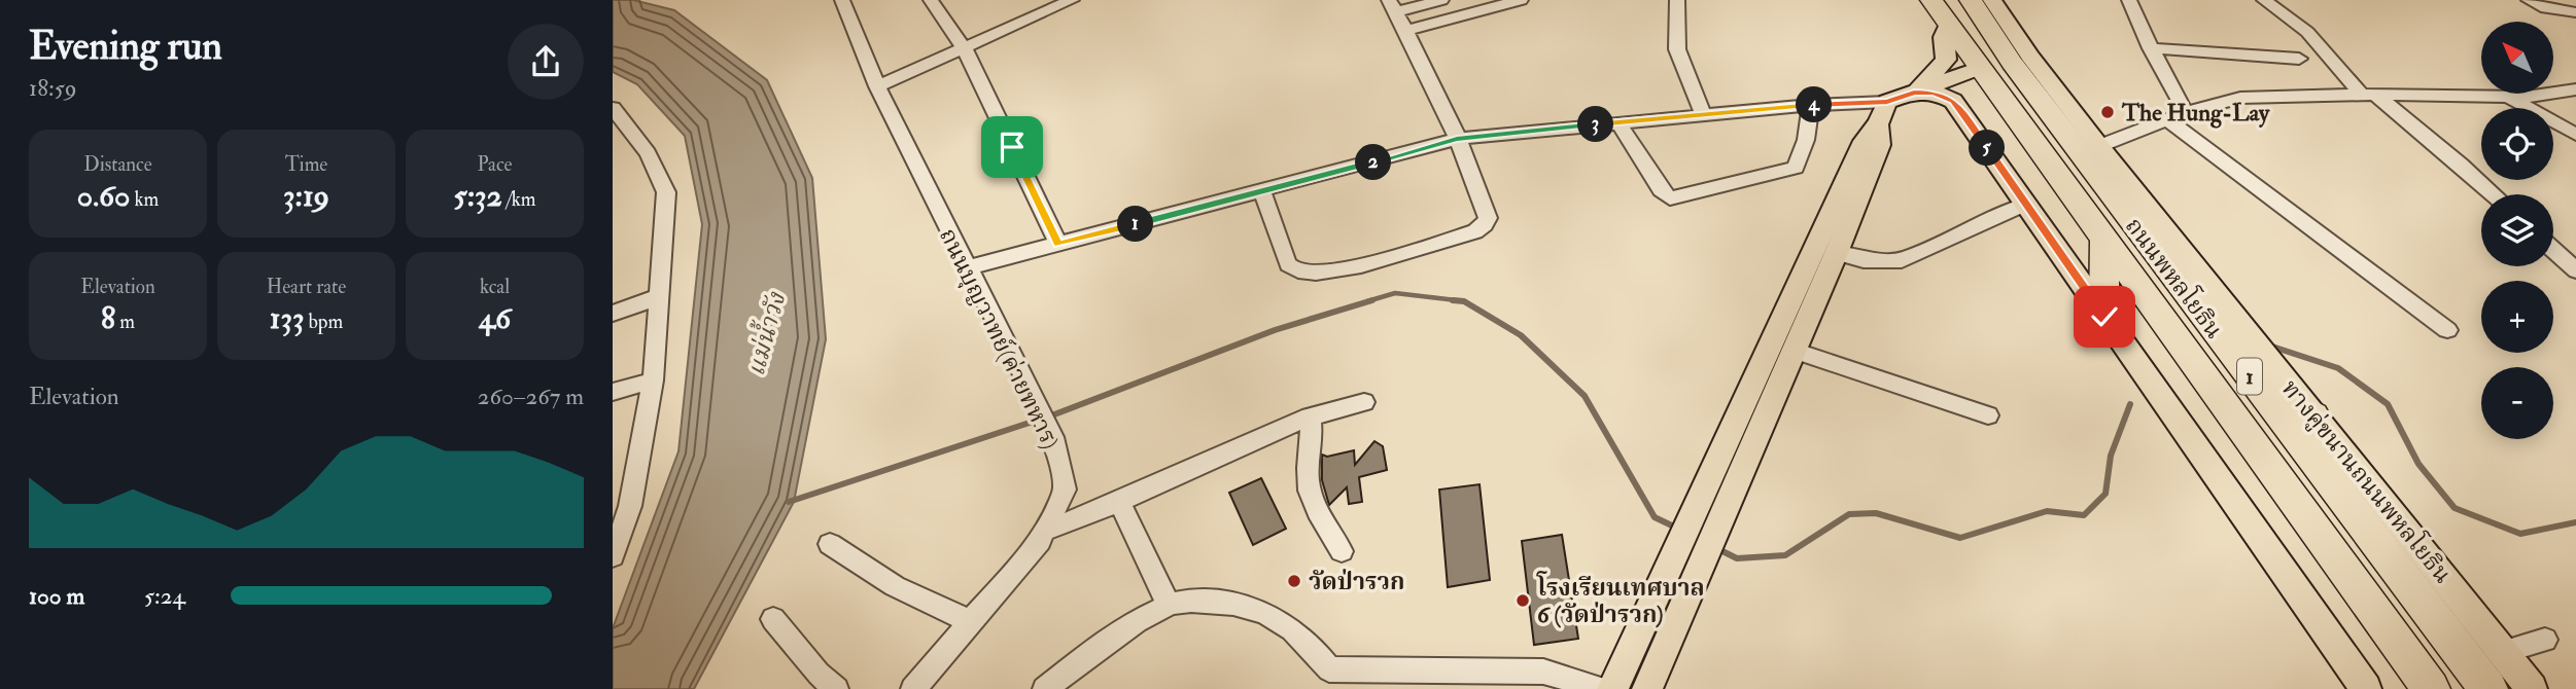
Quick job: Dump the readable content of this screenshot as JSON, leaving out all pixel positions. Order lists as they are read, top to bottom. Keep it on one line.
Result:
{"streets":{"highway":["ถนนพหลโยธิน","1"],"main road":["ทางคู่ขนานถนนพหลโยธิน"],"street":["ถนนบุญวาทย์(ค่ายทหาร)"]},"water":["แม่น้ำวัง"],"places":["The Hung-Lay","วัดป่ารวก","โรงเรียนเทศบาล 6 (วัดป่ารวก)"],"north":"top left","page":{"heading":["Evening run","18:59"],"map_buttons":["+","−"],"pins":["4","3","5","2","1"],"stats":[["Distance","0.60 km"],["Time","3:19"],["Pace","5:32 /km"],["Elevation","8 m"],["Heart rate","133 bpm"],["kcal","46"]],"chart":["Elevation","260–267 m"],"list":[{"name":"100 m","note":"5:24"}]}}
